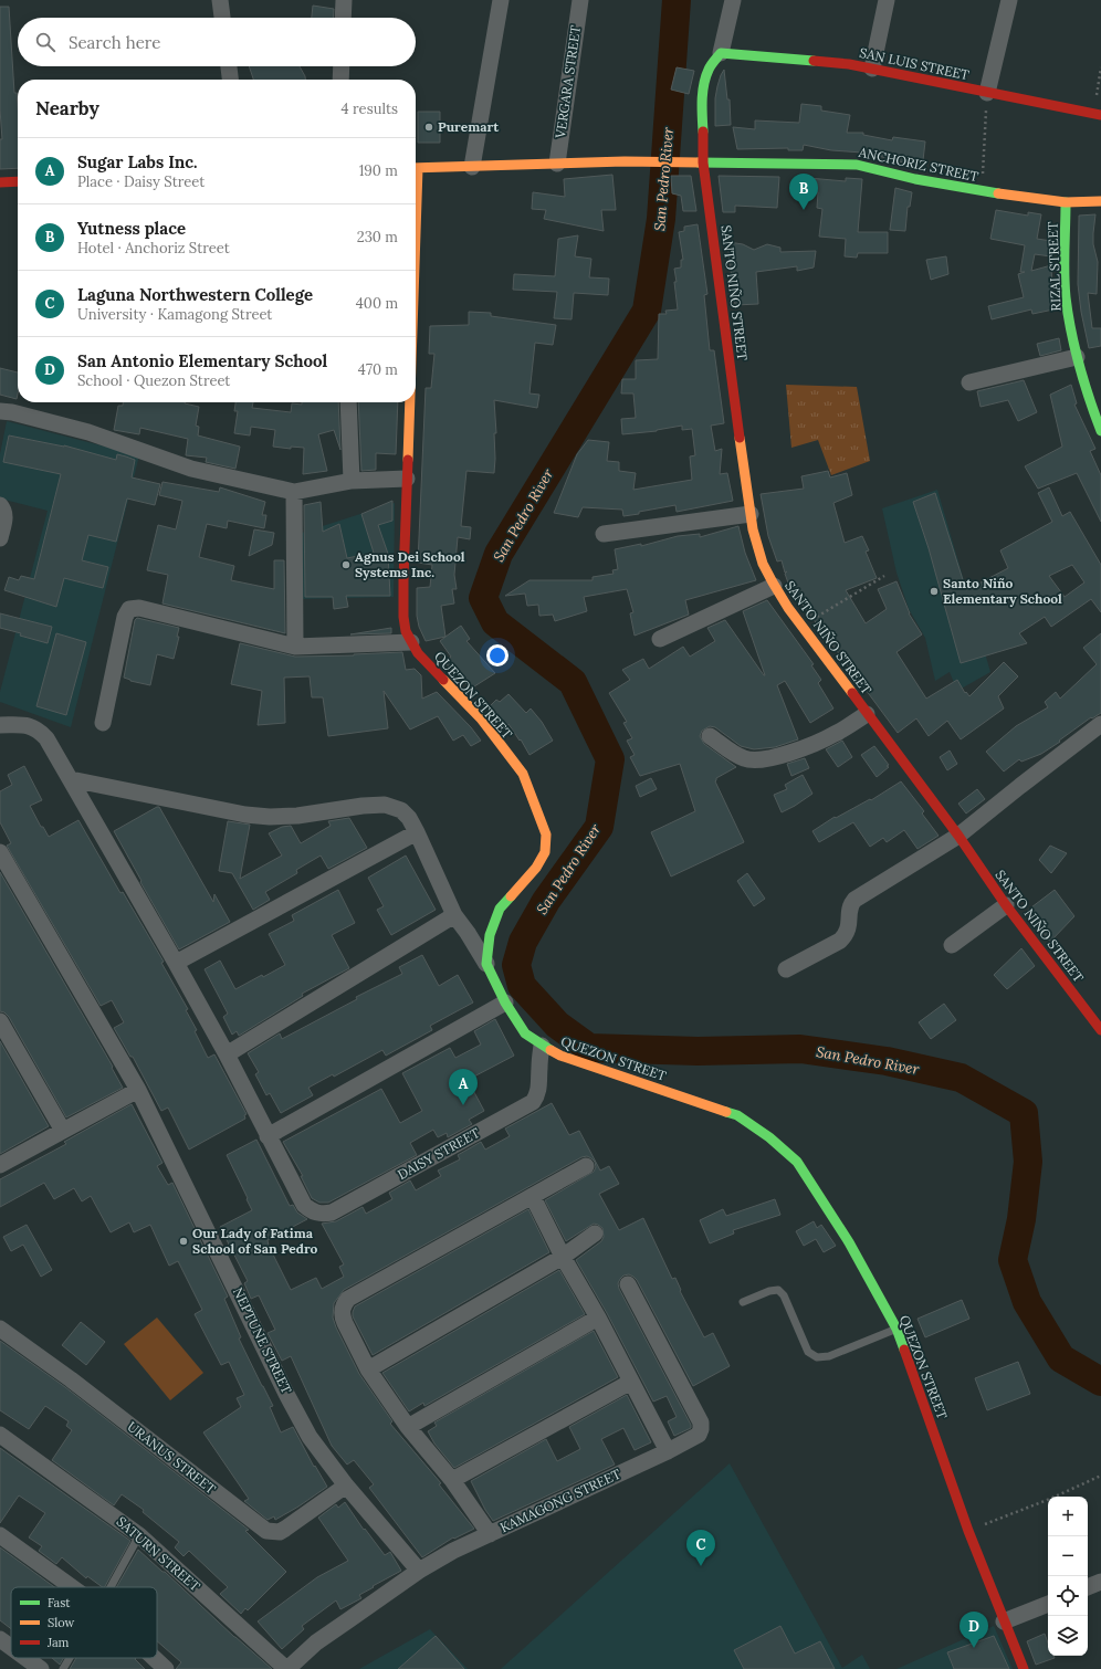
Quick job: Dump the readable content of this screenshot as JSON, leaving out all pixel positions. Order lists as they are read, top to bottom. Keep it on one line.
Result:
{"streets":{"street":["SAN LUIS STREET","VERGARA STREET","ANCHORIZ STREET","RIZAL STREET","SANTO NIÑO STREET","QUEZON STREET","DAISY STREET","NEPTUNE STREET","URANUS STREET","KAMAGONG STREET","SATURN STREET"]},"crossings":[["SAN LUIS STREET","SANTO NIÑO STREET"],["VERGARA STREET","ANCHORIZ STREET"],["ANCHORIZ STREET","RIZAL STREET"],["ANCHORIZ STREET","SANTO NIÑO STREET"],["QUEZON STREET","DAISY STREET"],["NEPTUNE STREET","URANUS STREET"],["NEPTUNE STREET","KAMAGONG STREET"],["KAMAGONG STREET","SATURN STREET"]],"water":["San Pedro River"],"places":["Puremart","Agnus Dei School Systems Inc.","Santo Niño Elementary School","Our Lady of Fatima School of San Pedro"],"legend":["Fast","Slow","Jam"],"page":{"search":"Search here","heading":["Nearby","4 results"],"list":[{"mark":"A","name":"Sugar Labs Inc.","note":"Place · Daisy Street","value":"190 m"},{"mark":"B","name":"Yutness place","note":"Hotel · Anchoriz Street","value":"230 m"},{"mark":"C","name":"Laguna Northwestern College","note":"University · Kamagong Street","value":"400 m"},{"mark":"D","name":"San Antonio Elementary School","note":"School · Quezon Street","value":"470 m"}],"pins":["B","A","C","D"],"map_buttons":["+","−"]}}
